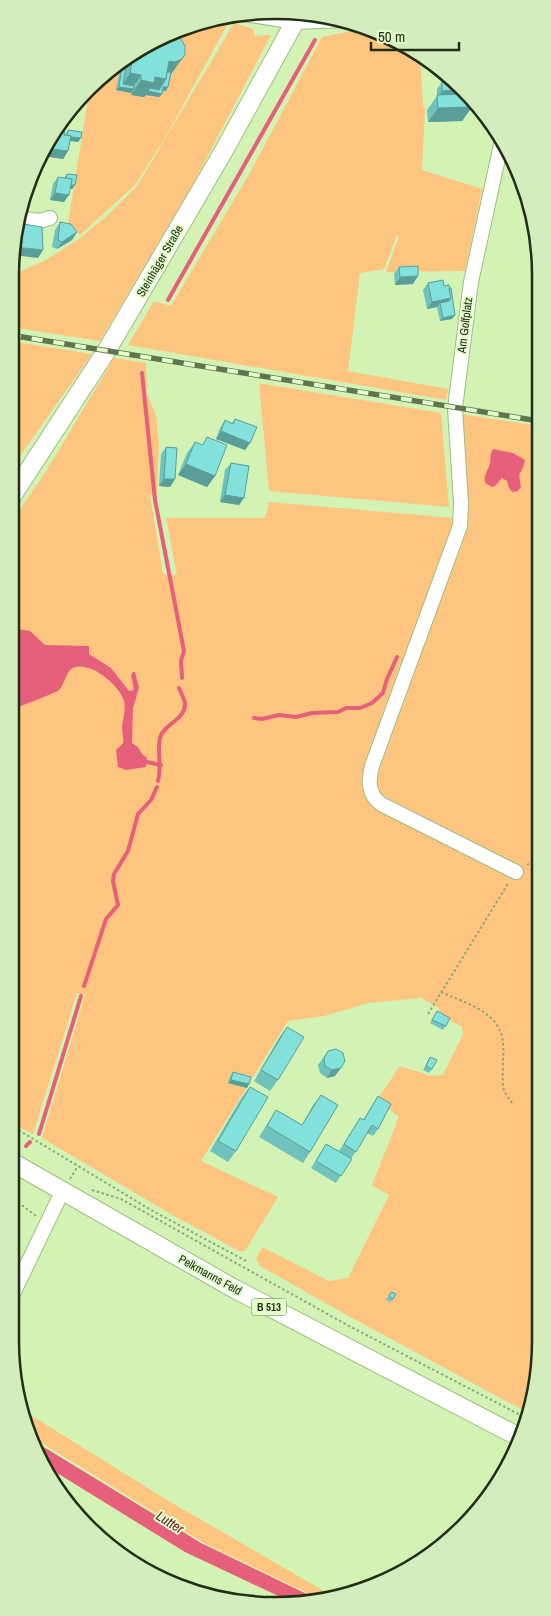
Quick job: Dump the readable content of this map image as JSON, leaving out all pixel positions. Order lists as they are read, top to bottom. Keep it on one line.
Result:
{"streets":{"main road":["Steinhäger Straße","Pelkmanns Feld","B 513"],"street":["Am Golfplatz"]},"water":["Lutter"],"scale_bar":"50 m"}
